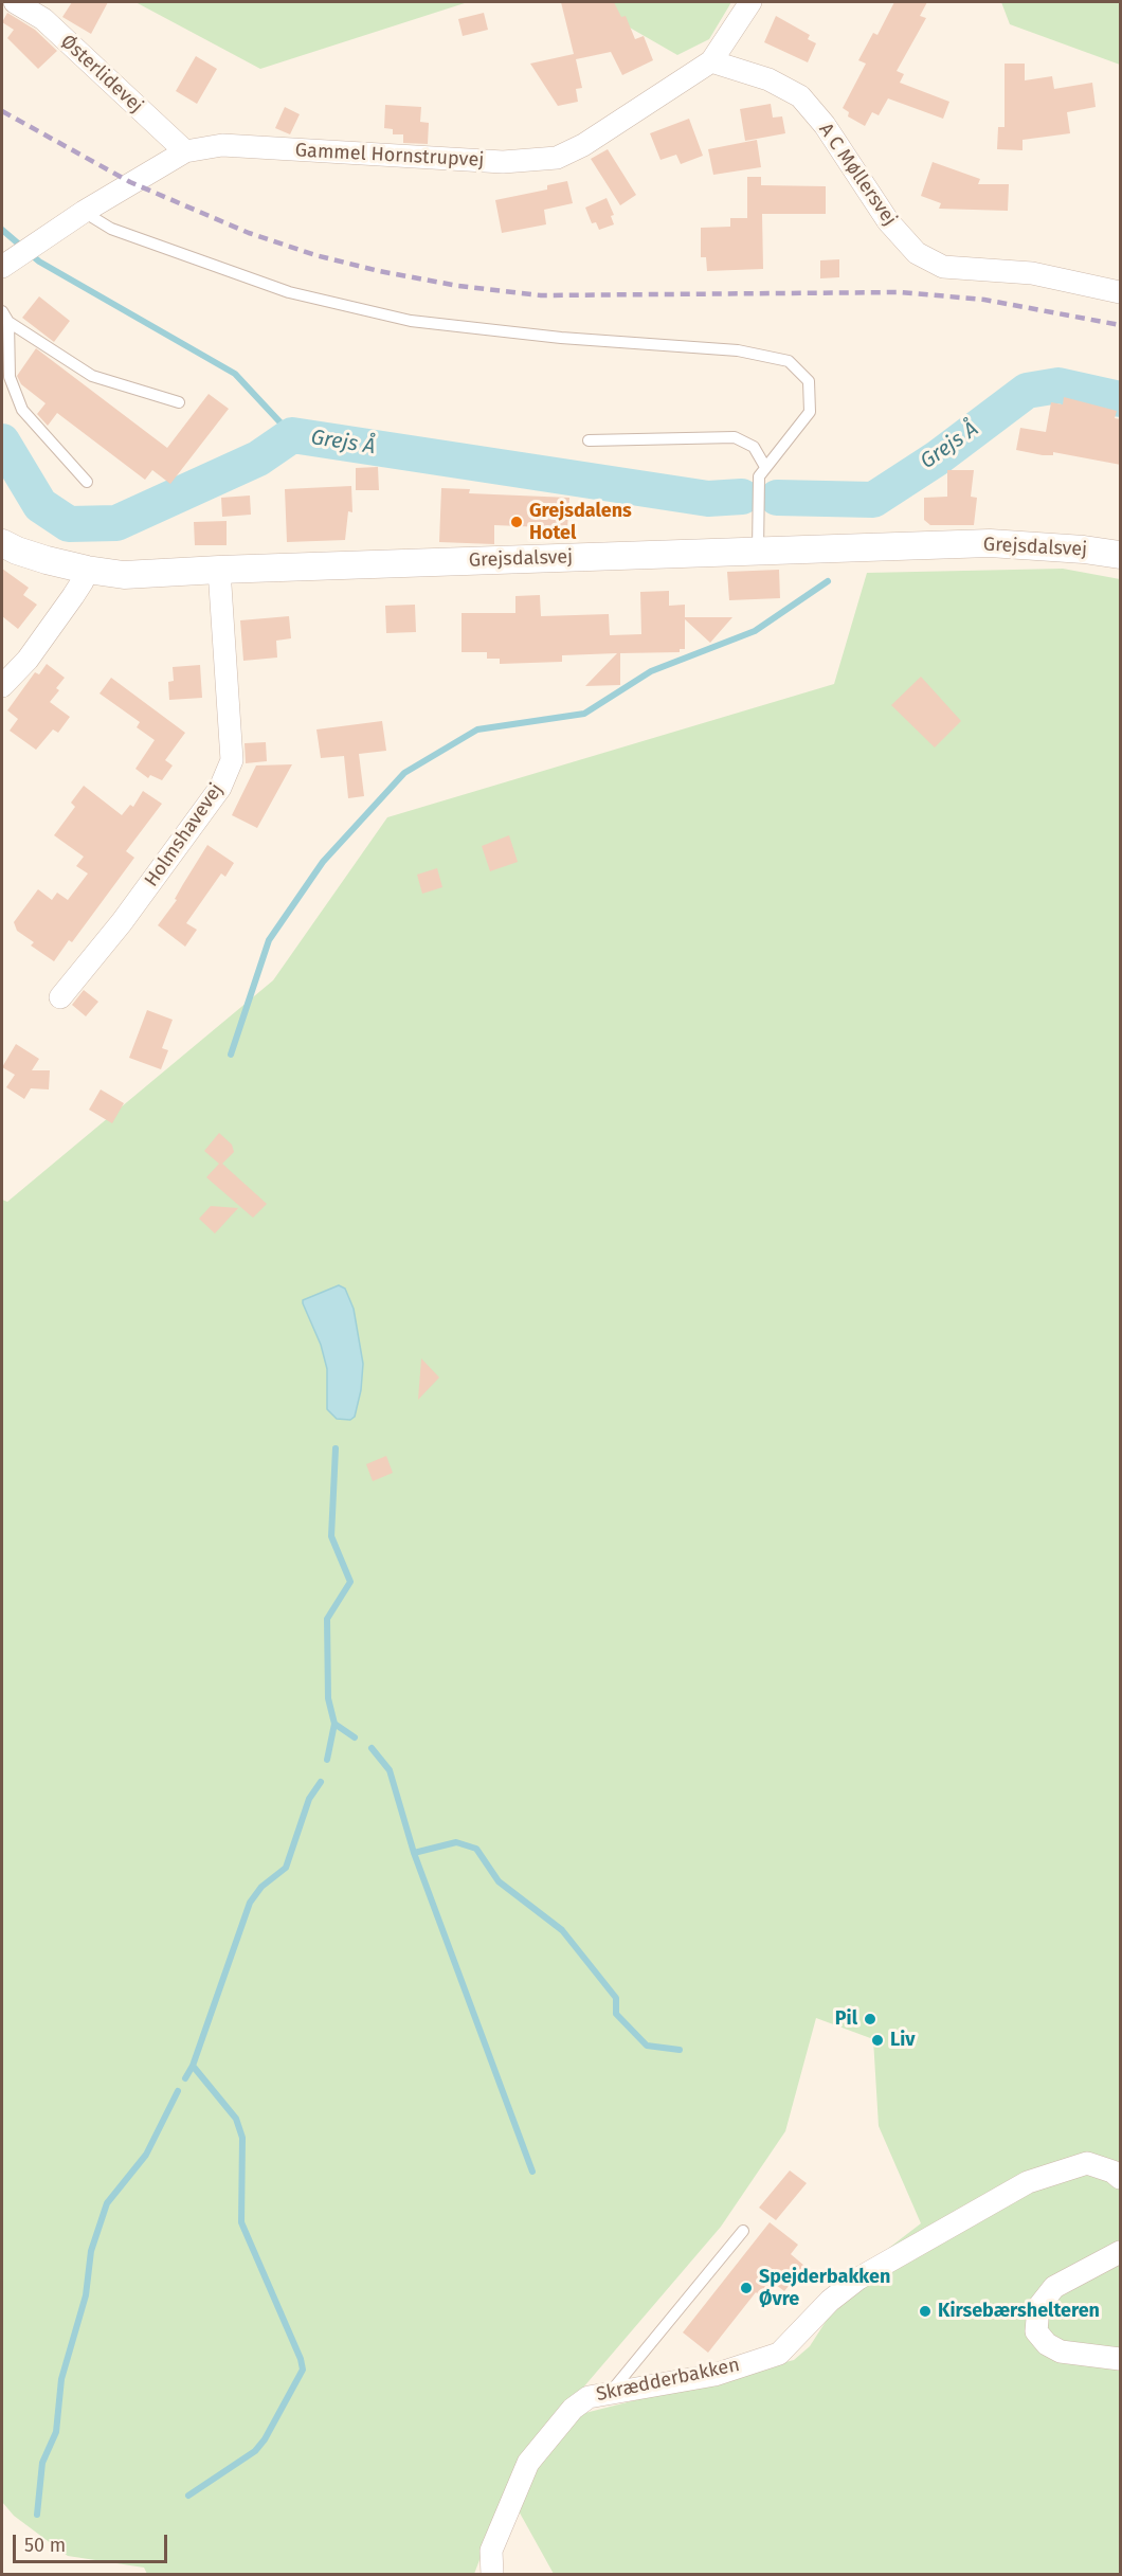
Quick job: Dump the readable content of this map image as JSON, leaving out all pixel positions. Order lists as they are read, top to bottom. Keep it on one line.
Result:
{"streets":{"street":["Østerlidevej","Gammel Hornstrupvej","A C Møllersvej","Grejsdalsvej","Holmshavevej","Skrædderbakken"]},"crossings":[["Østerlidevej","Gammel Hornstrupvej"],["Gammel Hornstrupvej","A C Møllersvej"],["Grejsdalsvej","Holmshavevej"]],"water":["Grejs Å"],"places":["Grejsdalens Hotel","Pil","Liv","Spejderbakken Øvre","Kirsebærshelteren"],"scale_bar":"50 m"}
